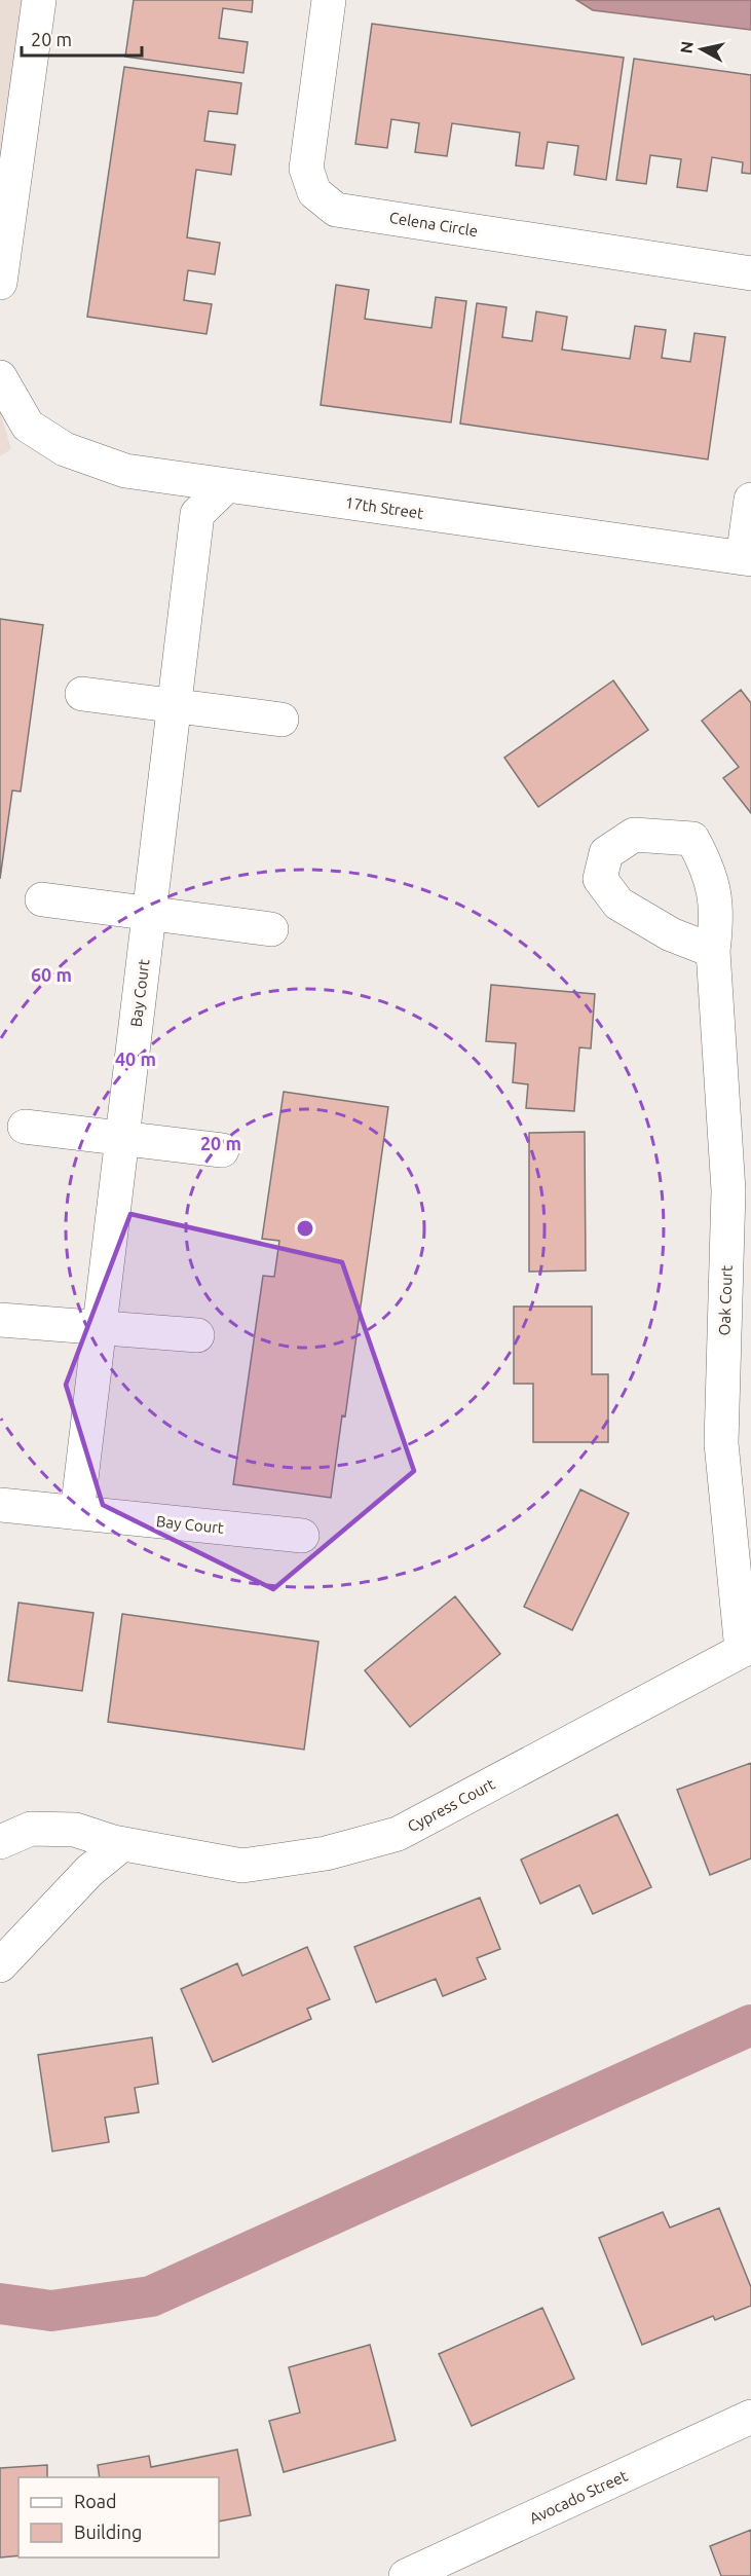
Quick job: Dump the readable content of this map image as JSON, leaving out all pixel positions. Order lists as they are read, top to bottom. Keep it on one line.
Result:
{"streets":{"street":["Celena Circle","17th Street","Bay Court","Oak Court","Cypress Court","Avocado Street"]},"crossings":[["17th Street","Bay Court"],["Oak Court","Cypress Court"]],"legend":["Road","Building"],"scale_bar":"20 m","north":"left","rings":["60 m","40 m","20 m"]}
